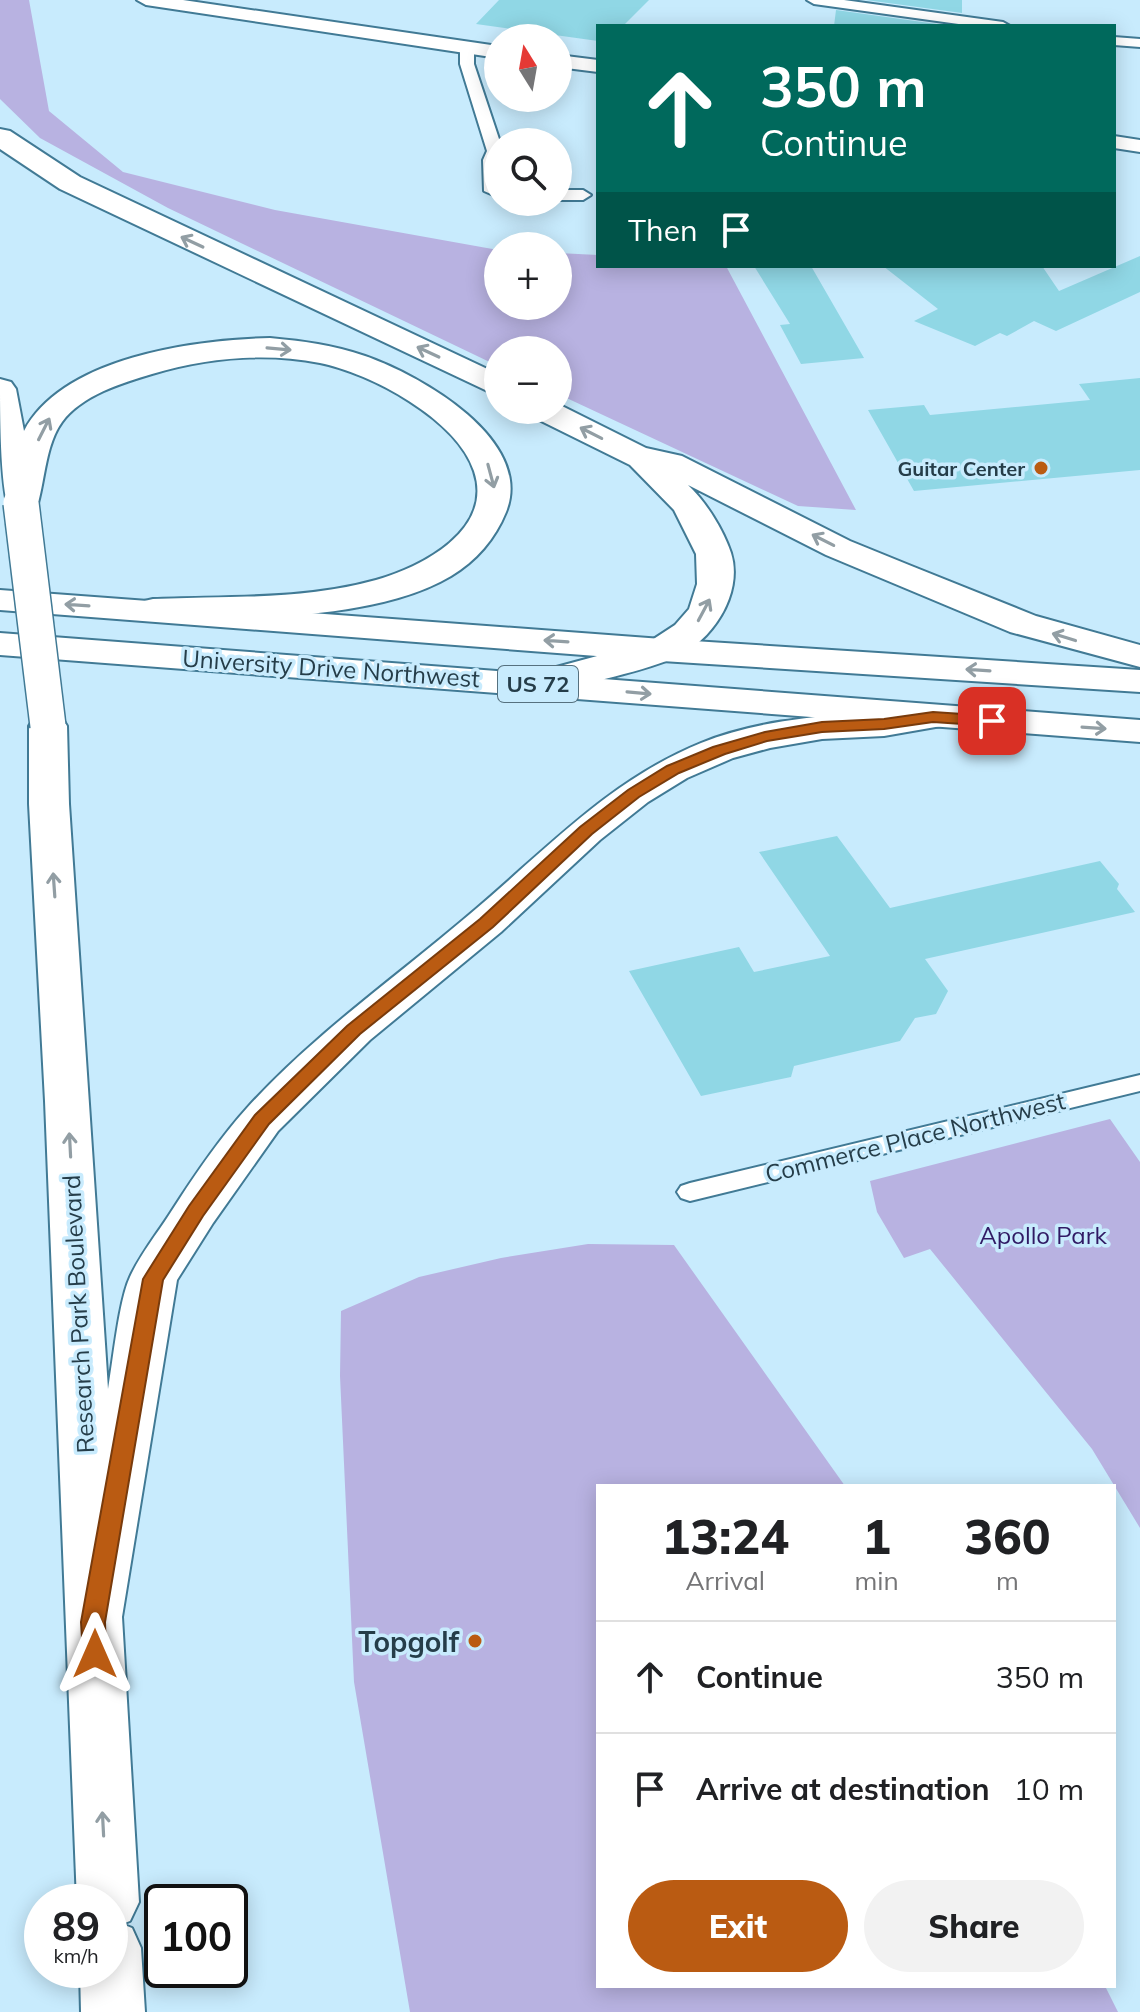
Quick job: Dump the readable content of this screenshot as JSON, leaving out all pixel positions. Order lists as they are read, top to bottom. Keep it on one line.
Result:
{"streets":{"highway":["University Drive Northwest","US 72","Research Park Boulevard"],"street":["Commerce Place Northwest"]},"one_way":["Research Park Boulevard"],"parks":["Apollo Park"],"places":["Guitar Center","Topgolf"],"north":"top","page":{"map_buttons":["+","−"],"turn":["350 m","Continue"],"then":"Then","eta":["13:24","Arrival","1","min","360","m"],"list":[{"name":"Continue","value":"350 m"},{"name":"Arrive at destination","value":"10 m"}],"buttons":["Exit","Share"],"speed":"89 km/h","limit":"100"}}
